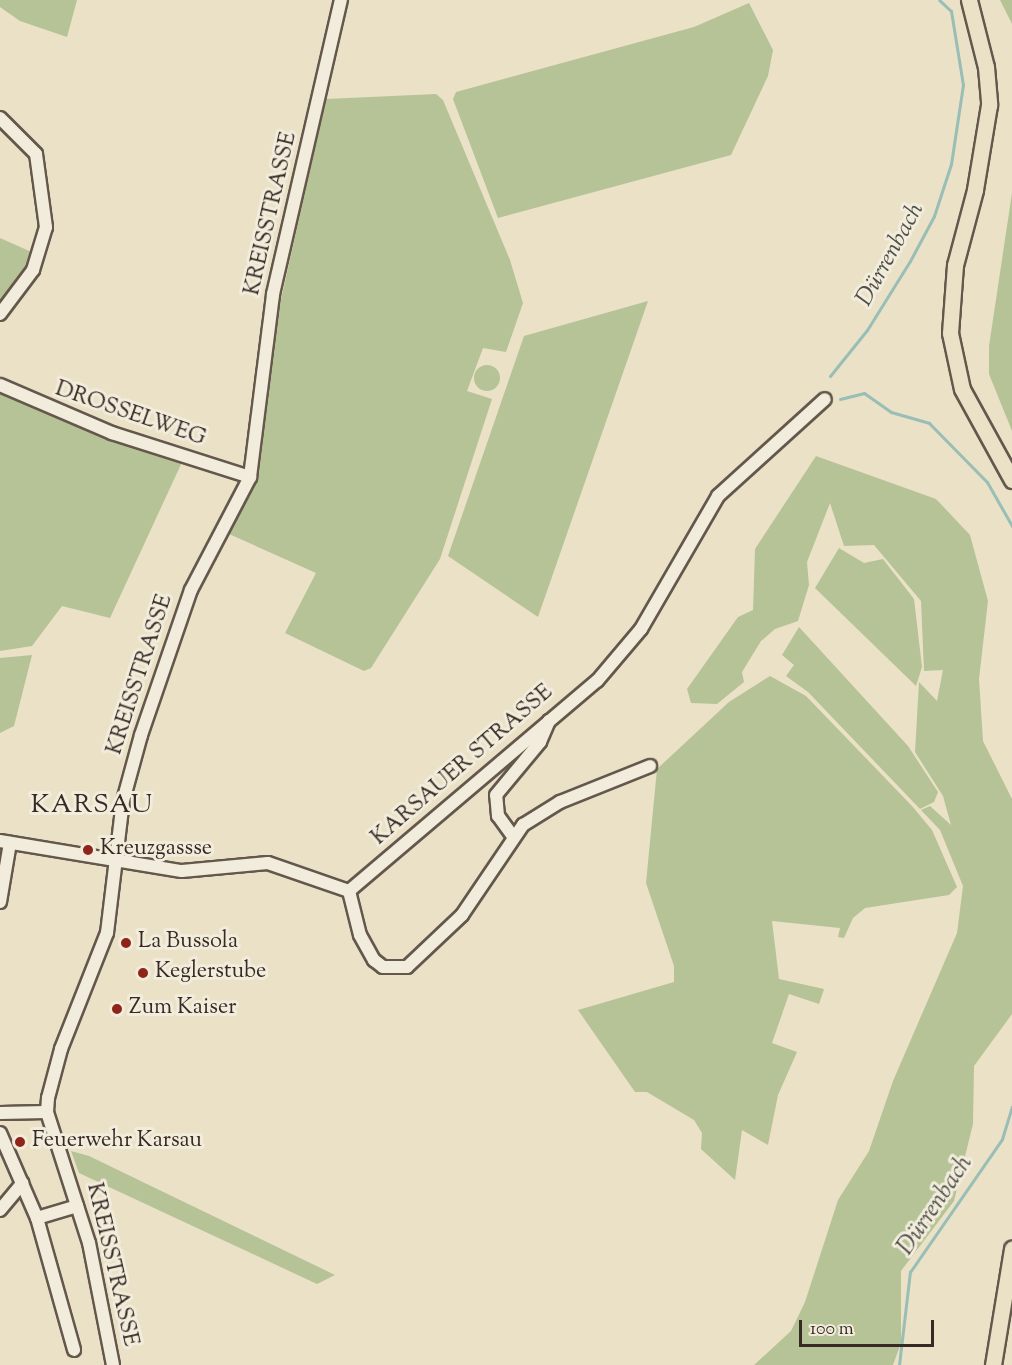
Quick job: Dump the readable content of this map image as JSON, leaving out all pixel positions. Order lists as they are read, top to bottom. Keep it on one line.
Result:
{"streets":{"street":["KREISSTRASSE","DROSSELWEG","KARSAUER STRASSE"]},"crossings":[["KREISSTRASSE","DROSSELWEG"]],"districts":["KARSAU"],"water":["Dürrenbach"],"places":["Kreuzgassse","La Bussola","Keglerstube","Zum Kaiser","Feuerwehr Karsau"],"scale_bar":"100 m"}
